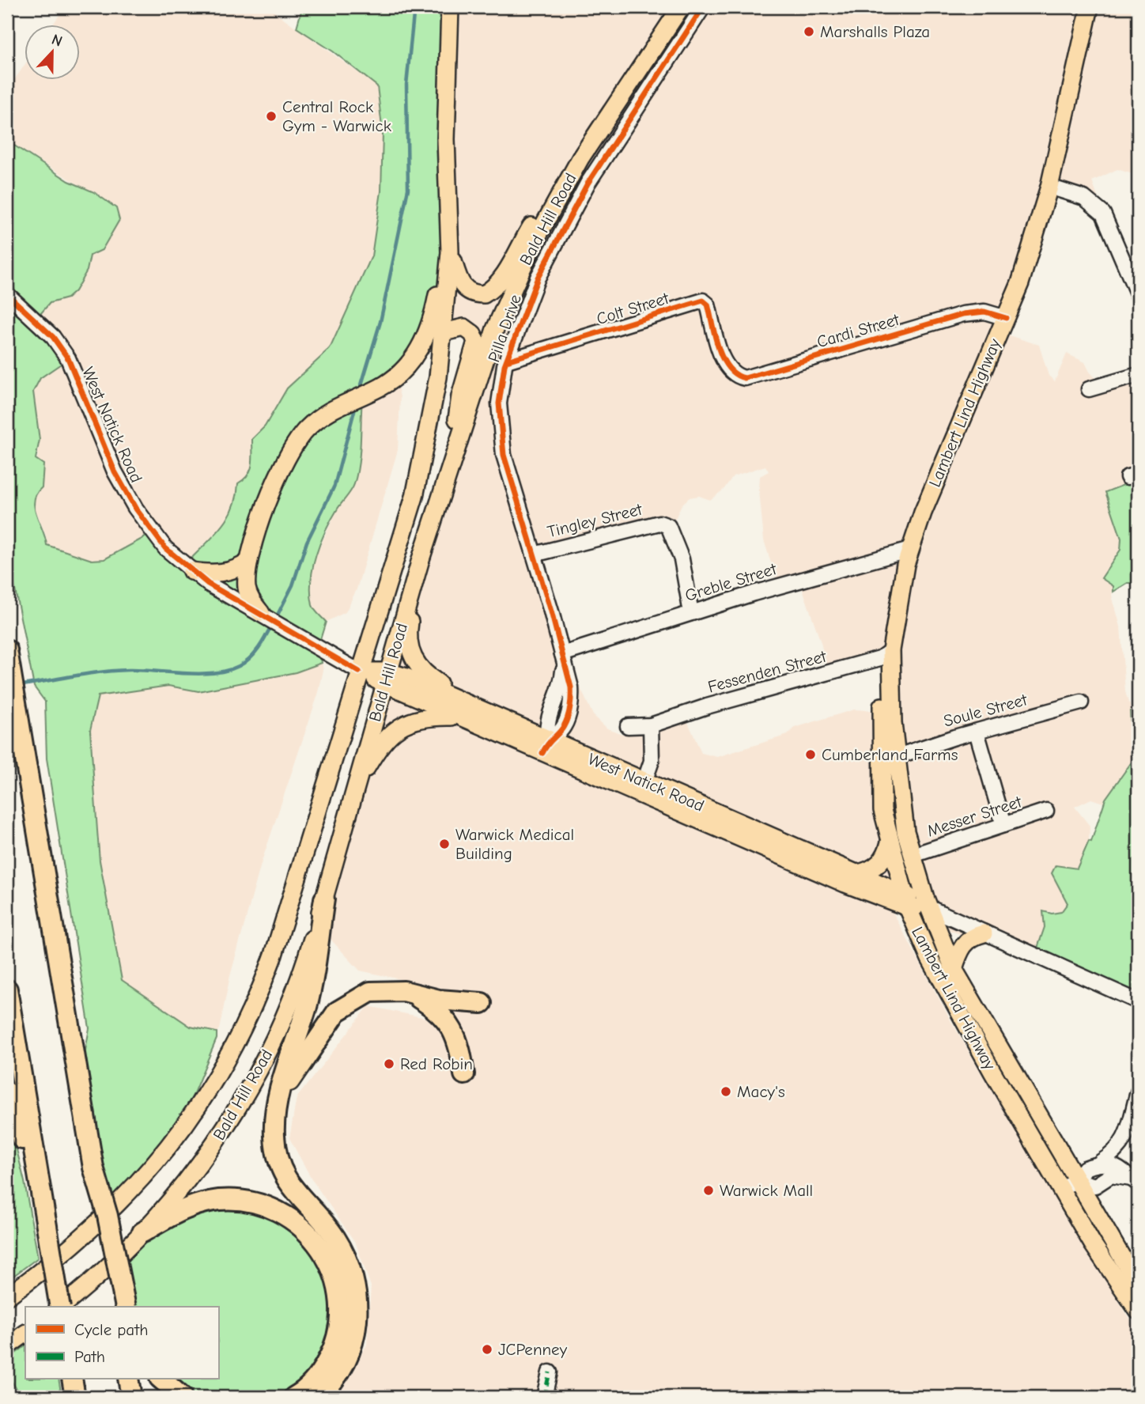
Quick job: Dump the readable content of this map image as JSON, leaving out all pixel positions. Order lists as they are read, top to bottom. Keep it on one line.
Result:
{"streets":{"main road":["Bald Hill Road","Lambert Lind Highway","West Natick Road"],"street":["Colt Street","Pilla Drive","Cardi Street","Tingley Street","Greble Street","Fessenden Street","Soule Street","Messer Street"]},"crossings":[["Bald Hill Road","West Natick Road"],["Colt Street","Pilla Drive"],["Colt Street","Cardi Street"],["Pilla Drive","West Natick Road"],["Pilla Drive","Tingley Street"],["Pilla Drive","Greble Street"],["Cardi Street","Lambert Lind Highway"],["Lambert Lind Highway","West Natick Road"],["Lambert Lind Highway","Greble Street"],["Lambert Lind Highway","Fessenden Street"],["Lambert Lind Highway","Messer Street"],["Tingley Street","Greble Street"]],"places":["Marshalls Plaza","Central Rock Gym - Warwick","Cumberland Farms","Warwick Medical Building","Red Robin","Macy's","Warwick Mall","JCPenney"],"legend":["Cycle path","Path"],"north":"top"}
